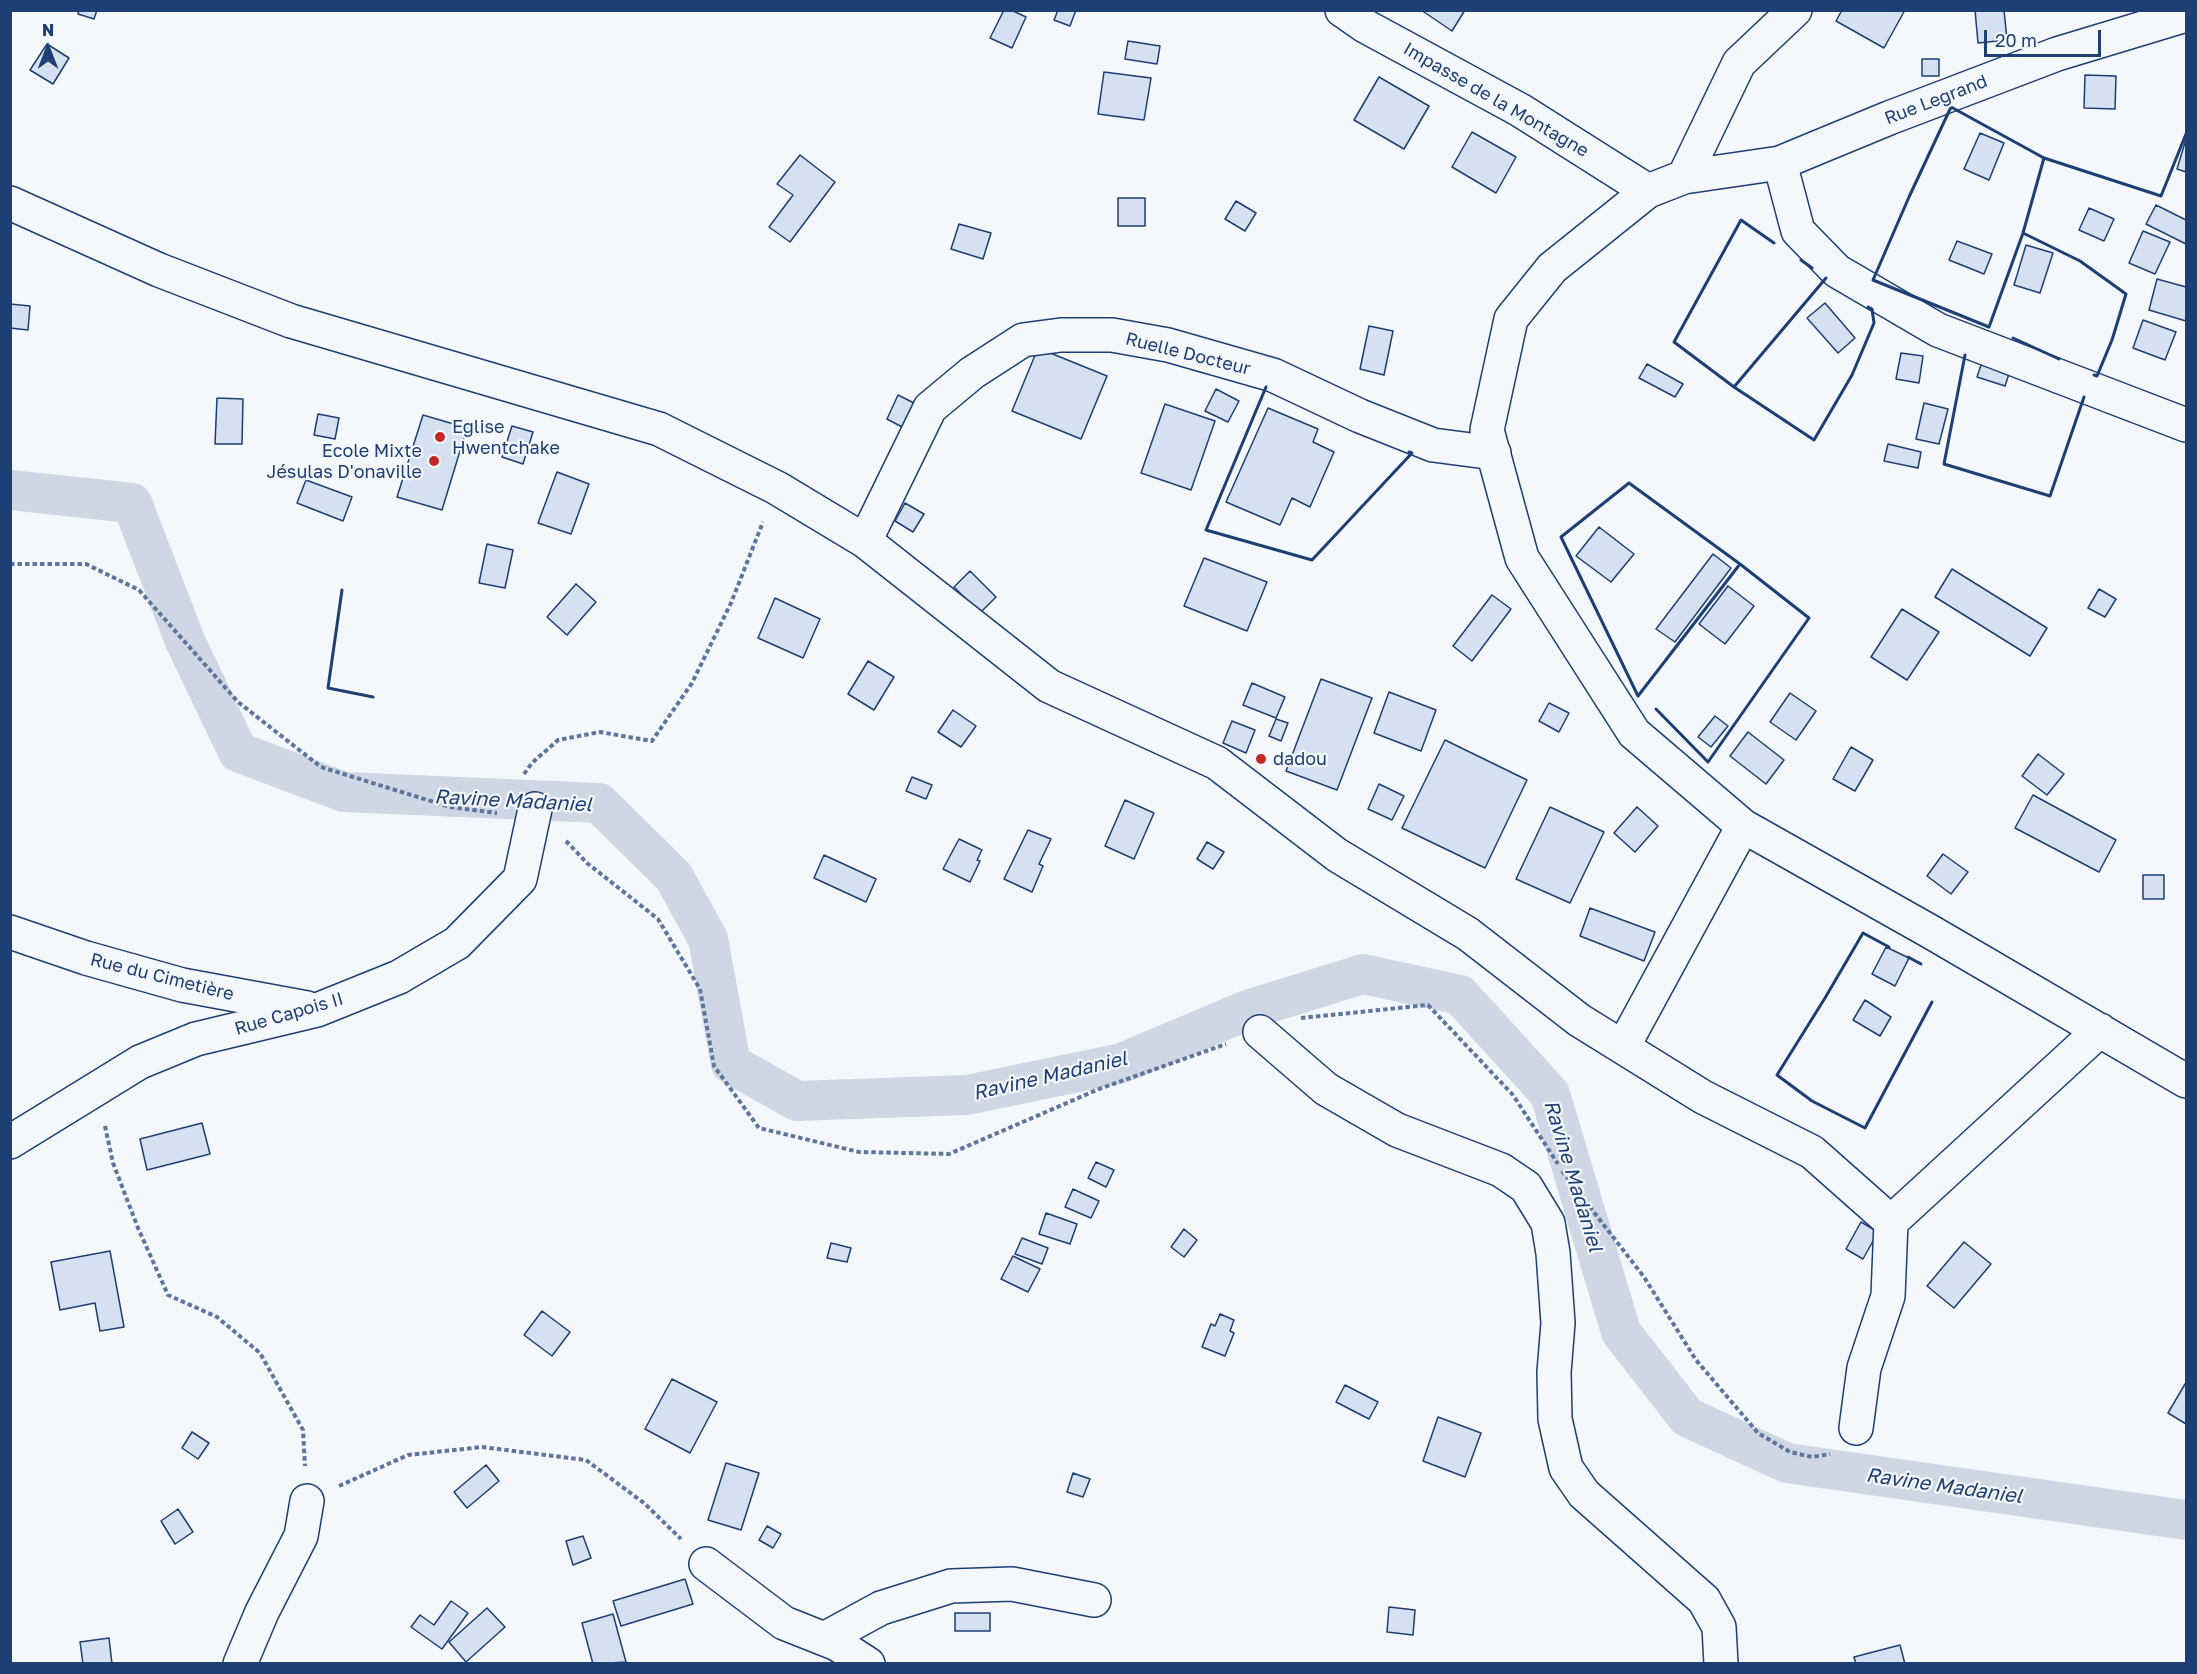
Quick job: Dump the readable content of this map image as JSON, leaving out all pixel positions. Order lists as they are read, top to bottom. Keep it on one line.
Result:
{"streets":{"street":["Impasse de la Montagne","Rue Legrand","Ruelle Docteur","Rue du Cimetière","Rue Capois II"]},"crossings":[["Impasse de la Montagne","Rue Legrand"],["Rue Legrand","Ruelle Docteur"],["Rue du Cimetière","Rue Capois II"]],"water":["Ravine Madaniel"],"places":["Eglise Hwentchake","Ecole Mixte Jésulas D'onaville","dadou"],"scale_bar":"20 m","north":"top"}
